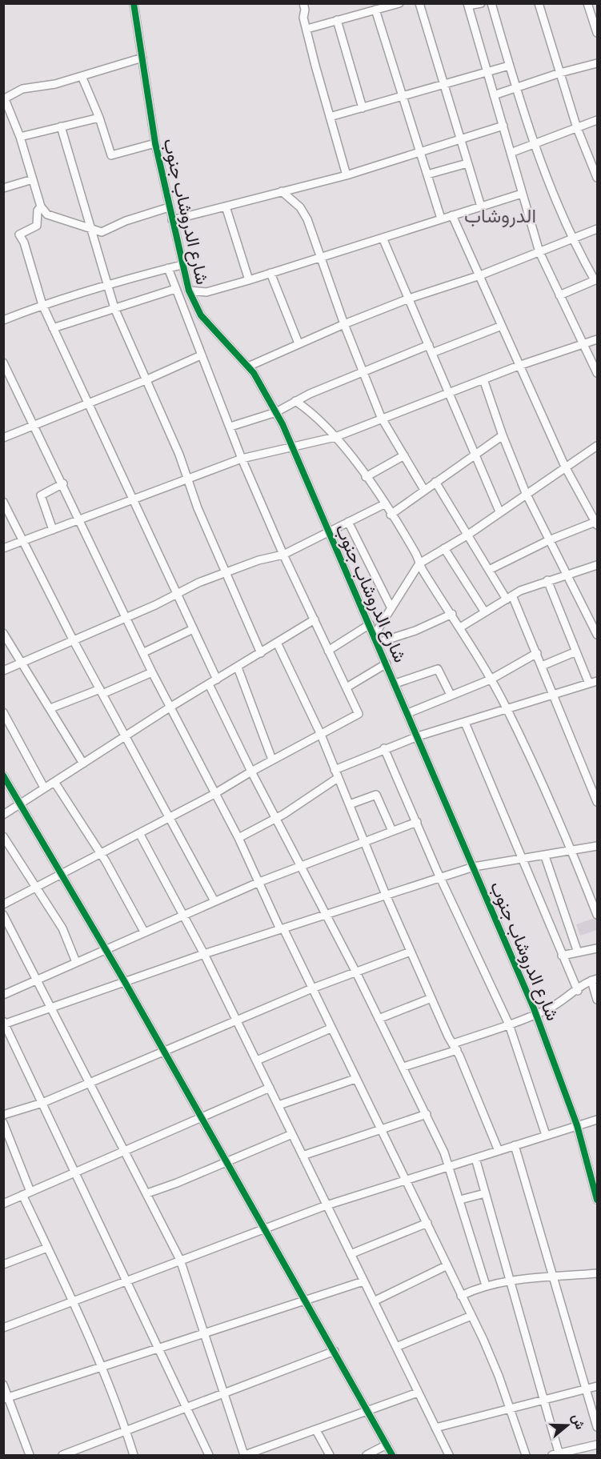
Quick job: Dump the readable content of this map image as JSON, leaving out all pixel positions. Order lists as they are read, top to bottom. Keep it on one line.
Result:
{"streets":{"street":["شارع الدروشاب جنوب"]},"districts":["الدروشاب"],"north":"right"}
